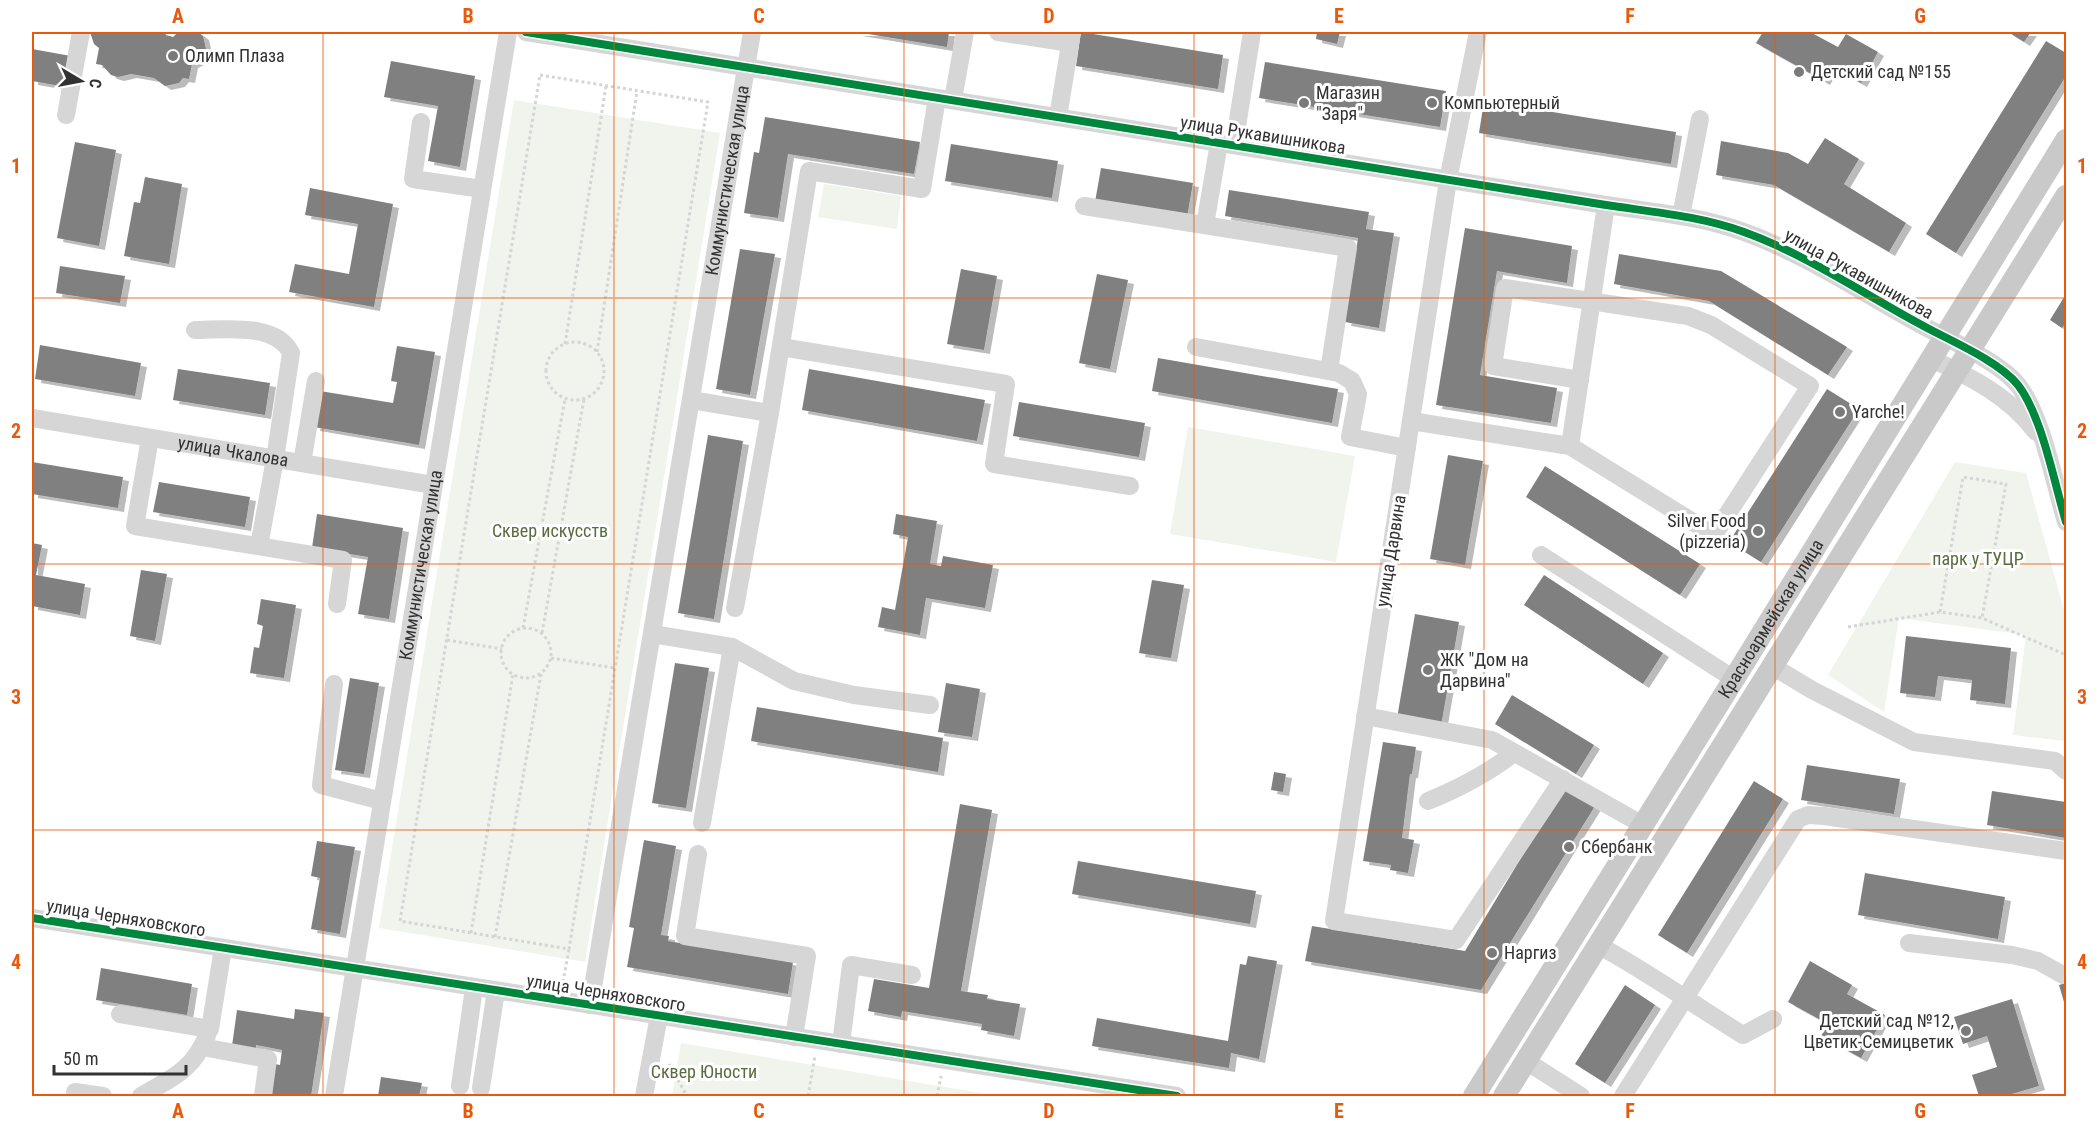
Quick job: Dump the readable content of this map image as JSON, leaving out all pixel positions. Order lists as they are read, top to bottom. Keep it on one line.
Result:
{"streets":{"main road":["Красноармейская улица"],"street":["улица Рукавишникова","Коммунистическая улица","улица Чкалова","улица Дарвина","улица Черняховского"]},"crossings":[["улица Рукавишникова","Коммунистическая улица"],["улица Рукавишникова","улица Дарвина"],["улица Рукавишникова","Красноармейская улица"],["Коммунистическая улица","улица Чкалова"],["Коммунистическая улица","улица Черняховского"]],"parks":["Сквер искусств","парк у ТУЦР","Сквер Юности"],"places":["Олимп Плаза","Детский сад №155","Магазин \"Заря\"","Компьютерный","Yarche!","Silver Food (pizzeria)","ЖК \"Дом на Дарвина\"","Сбербанк","Наргиз","Детский сад №12, Цветик-Семицветик"],"scale_bar":"50 m","north":"right","grid":{"columns":["A","B","C","D","E","F","G"],"rows":["1","2","3","4"]}}
